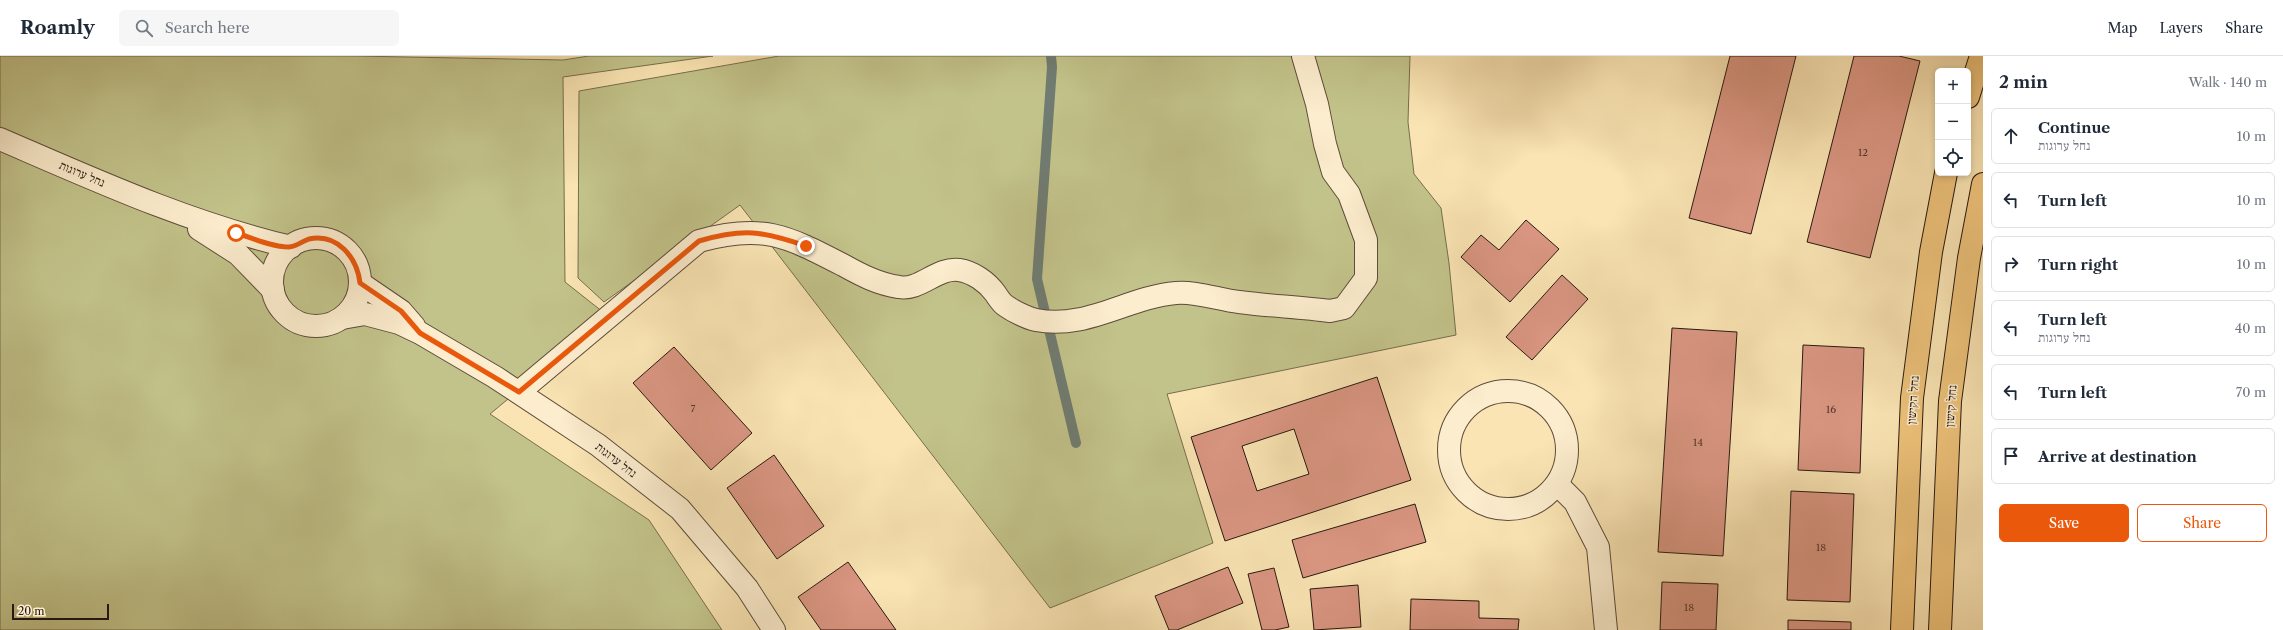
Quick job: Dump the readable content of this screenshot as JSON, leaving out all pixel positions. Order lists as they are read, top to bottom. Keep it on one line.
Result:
{"streets":{"main road":["נחל הקישון","נחל קישון"],"street":["נחל ערוגות"]},"house_numbers":["12","7","16","14","18","18"],"scale_bar":"20 m","page":{"header":"Roamly","search":"Search here","nav":["Map","Layers","Share"],"heading":["2 min","Walk · 140 m"],"map_buttons":["+","−"],"list":[["Continue","נחל ערוגות","10 m"],["Turn left","10 m"],["Turn right","10 m"],["Turn left","נחל ערוגות","40 m"],["Turn left","70 m"],"Arrive at destination"],"buttons":["Save","Share"],"scale":"20 m"}}
